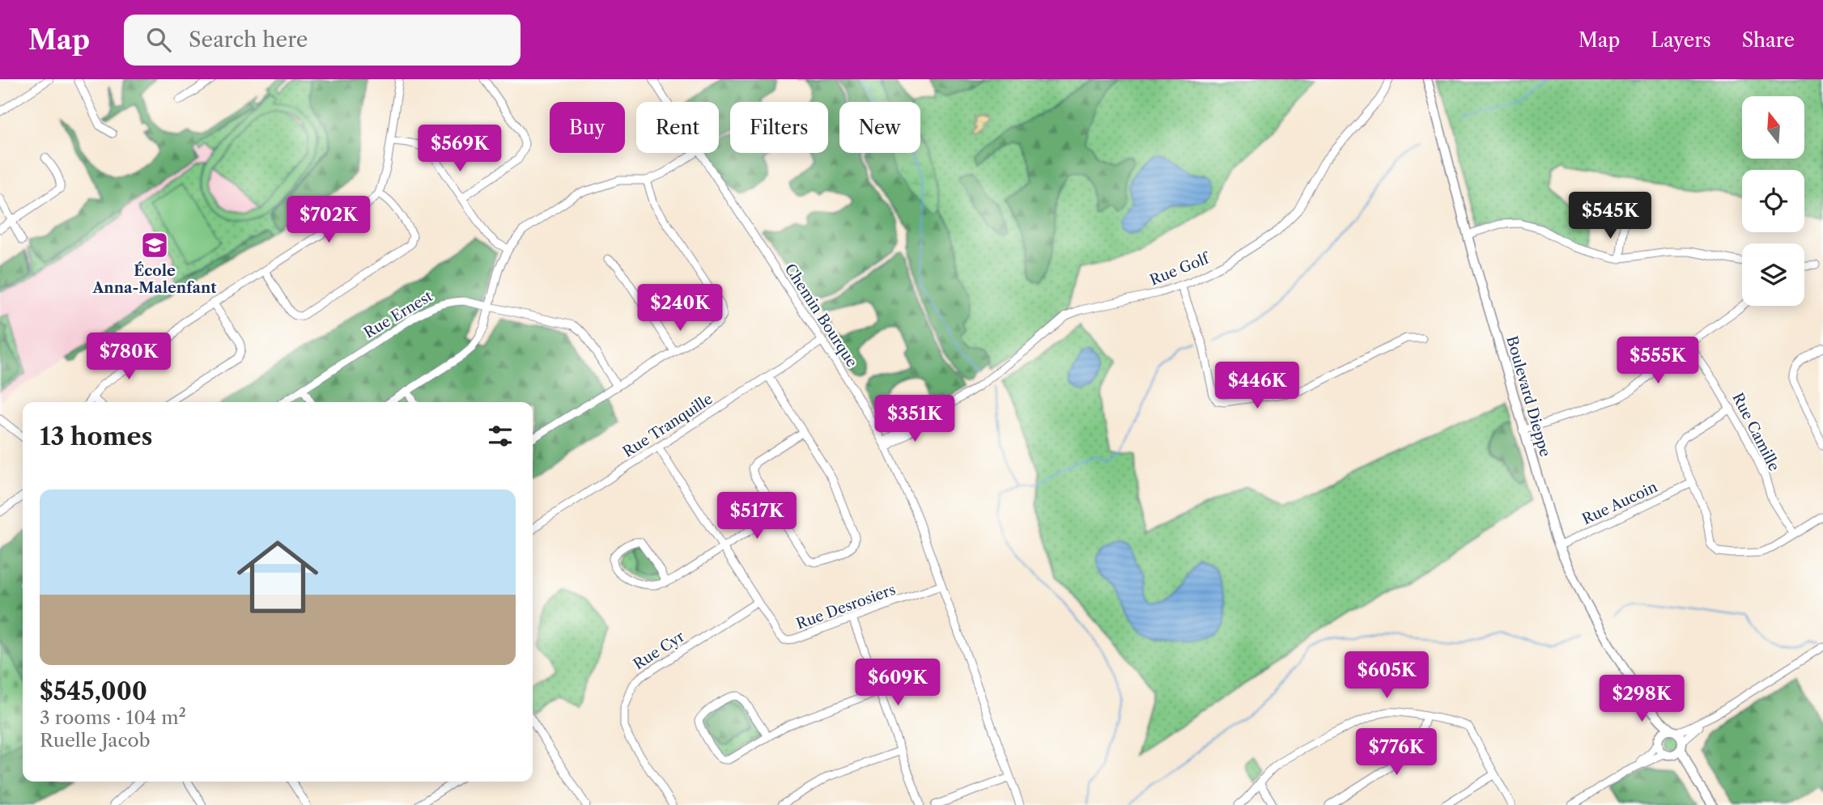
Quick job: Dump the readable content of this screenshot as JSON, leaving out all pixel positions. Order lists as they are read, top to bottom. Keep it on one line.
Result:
{"streets":{"main road":["Boulevard Dieppe"],"street":["Rue Golf","Rue Ernest","Chemin Bourque","Rue Tranquille","Rue Camille","Rue Aucoin","Rue Desrosiers","Rue Cyr"]},"crossings":[["Rue Golf","Chemin Bourque"],["Chemin Bourque","Rue Tranquille"],["Chemin Bourque","Rue Desrosiers"],["Boulevard Dieppe","Rue Aucoin"],["Rue Tranquille","Rue Desrosiers"],["Rue Desrosiers","Rue Cyr"]],"places":{"school or university":["École Anna-Malenfant"]},"north":"top","page":{"header":"Map","search":"Search here","nav":["Map","Layers","Share"],"chip":["Buy","Rent","Filters","New"],"price":["$569K","$545K","$702K","$240K","$780K","$555K","$446K","$351K","$517K","$605K","$609K","$298K","$776K"],"heading":"13 homes","list":[{"name":"$545,000","note":"3 rooms · 104 m² · Ruelle Jacob"}]}}
